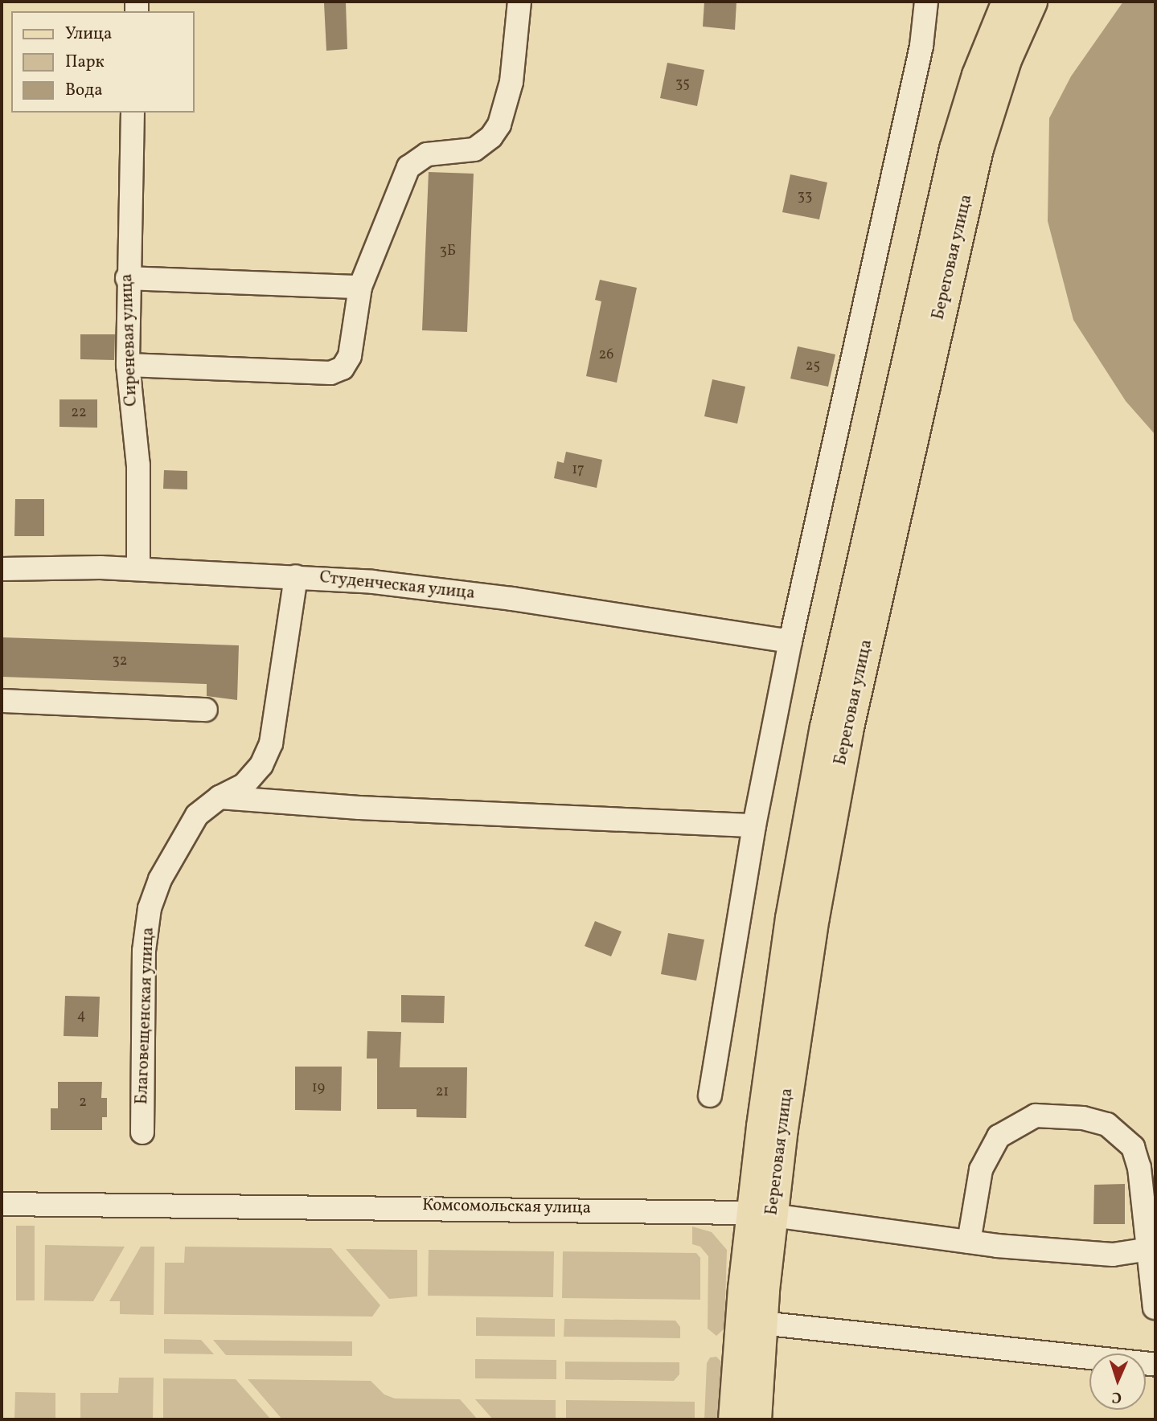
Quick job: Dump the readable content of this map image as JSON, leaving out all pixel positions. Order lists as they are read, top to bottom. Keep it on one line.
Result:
{"streets":{"main road":["Береговая улица"],"street":["Сиреневая улица","Студенческая улица","Благовещенская улица","Комсомольская улица"]},"crossings":[["Береговая улица","Комсомольская улица"],["Сиреневая улица","Студенческая улица"],["Студенческая улица","Благовещенская улица"]],"house_numbers":["35","33","3Б","26","25","22","17","32","4","19","21","2"],"legend":["Улица","Парк","Вода"],"north":"bottom"}
